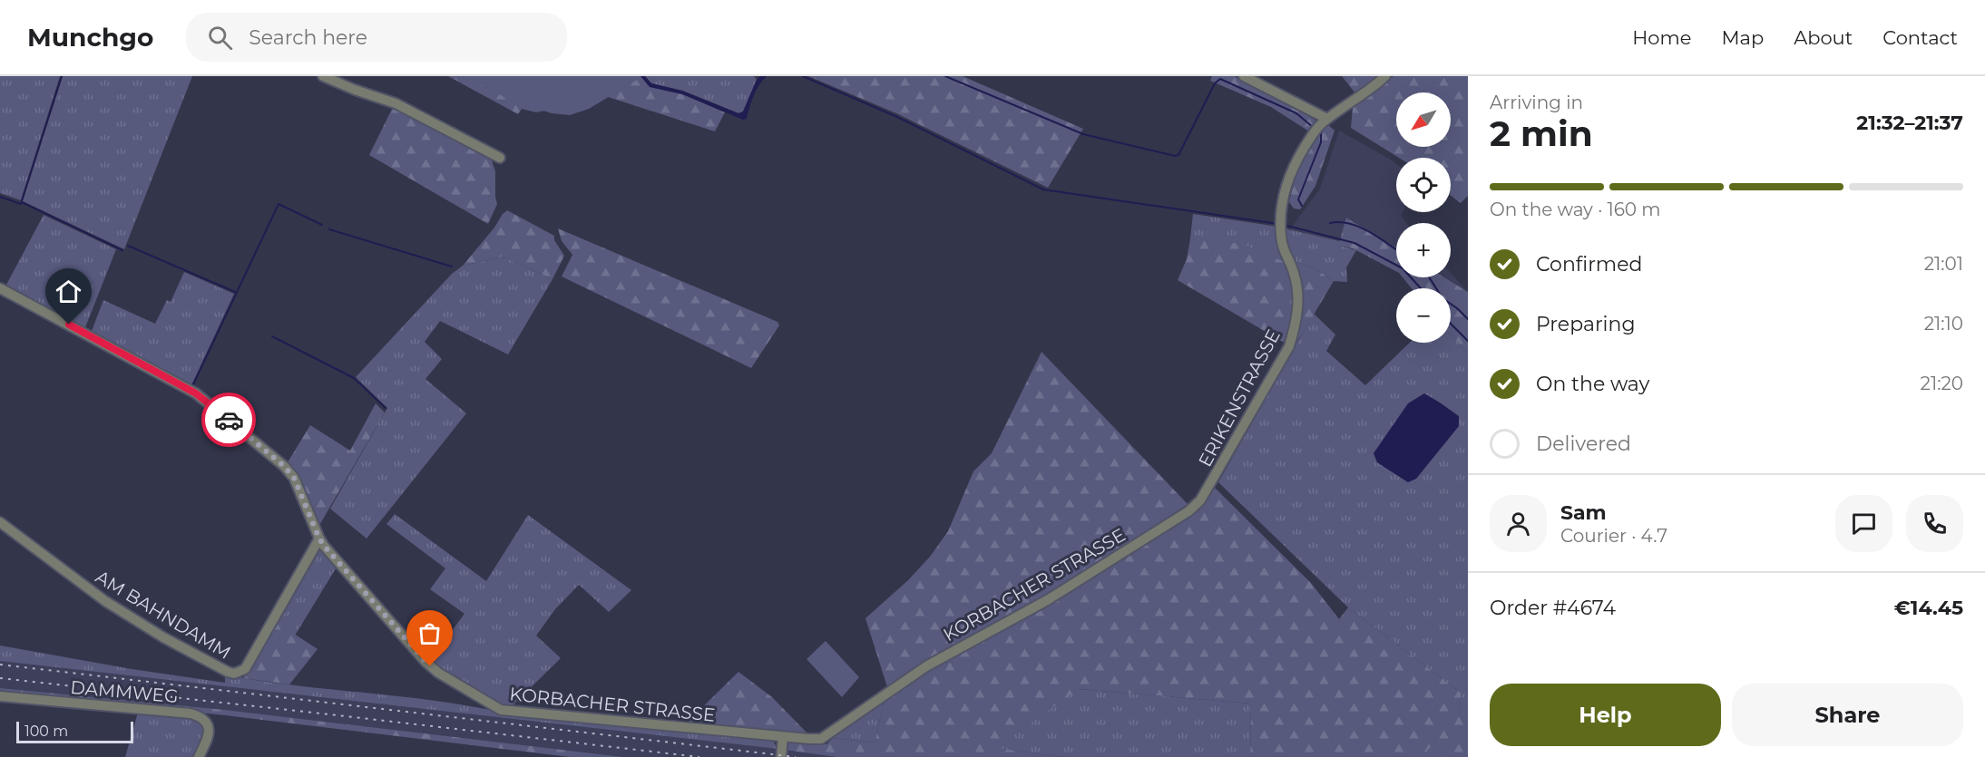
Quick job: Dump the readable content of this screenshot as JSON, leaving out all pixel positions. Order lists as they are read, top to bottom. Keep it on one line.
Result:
{"streets":{"street":["ERIKENSTRASSE","KORBACHER STRASSE","AM BAHNDAMM","DAMMWEG"]},"crossings":[["ERIKENSTRASSE","KORBACHER STRASSE"],["KORBACHER STRASSE","AM BAHNDAMM"]],"scale_bar":"100 m","north":"bottom left","page":{"header":"Munchgo","search":"Search here","nav":["Home","Map","About","Contact"],"heading":["2 min","Arriving in","21:32–21:37"],"panel":["Sam","Courier · 4.7","Order #4674","€14.45"],"map_buttons":["+","−"],"bar":"On the way · 160 m","list":[["Confirmed","21:01"],["Preparing","21:10"],["On the way","21:20"],"Delivered"],"buttons":["Help","Share"],"scale":"100 m"}}
